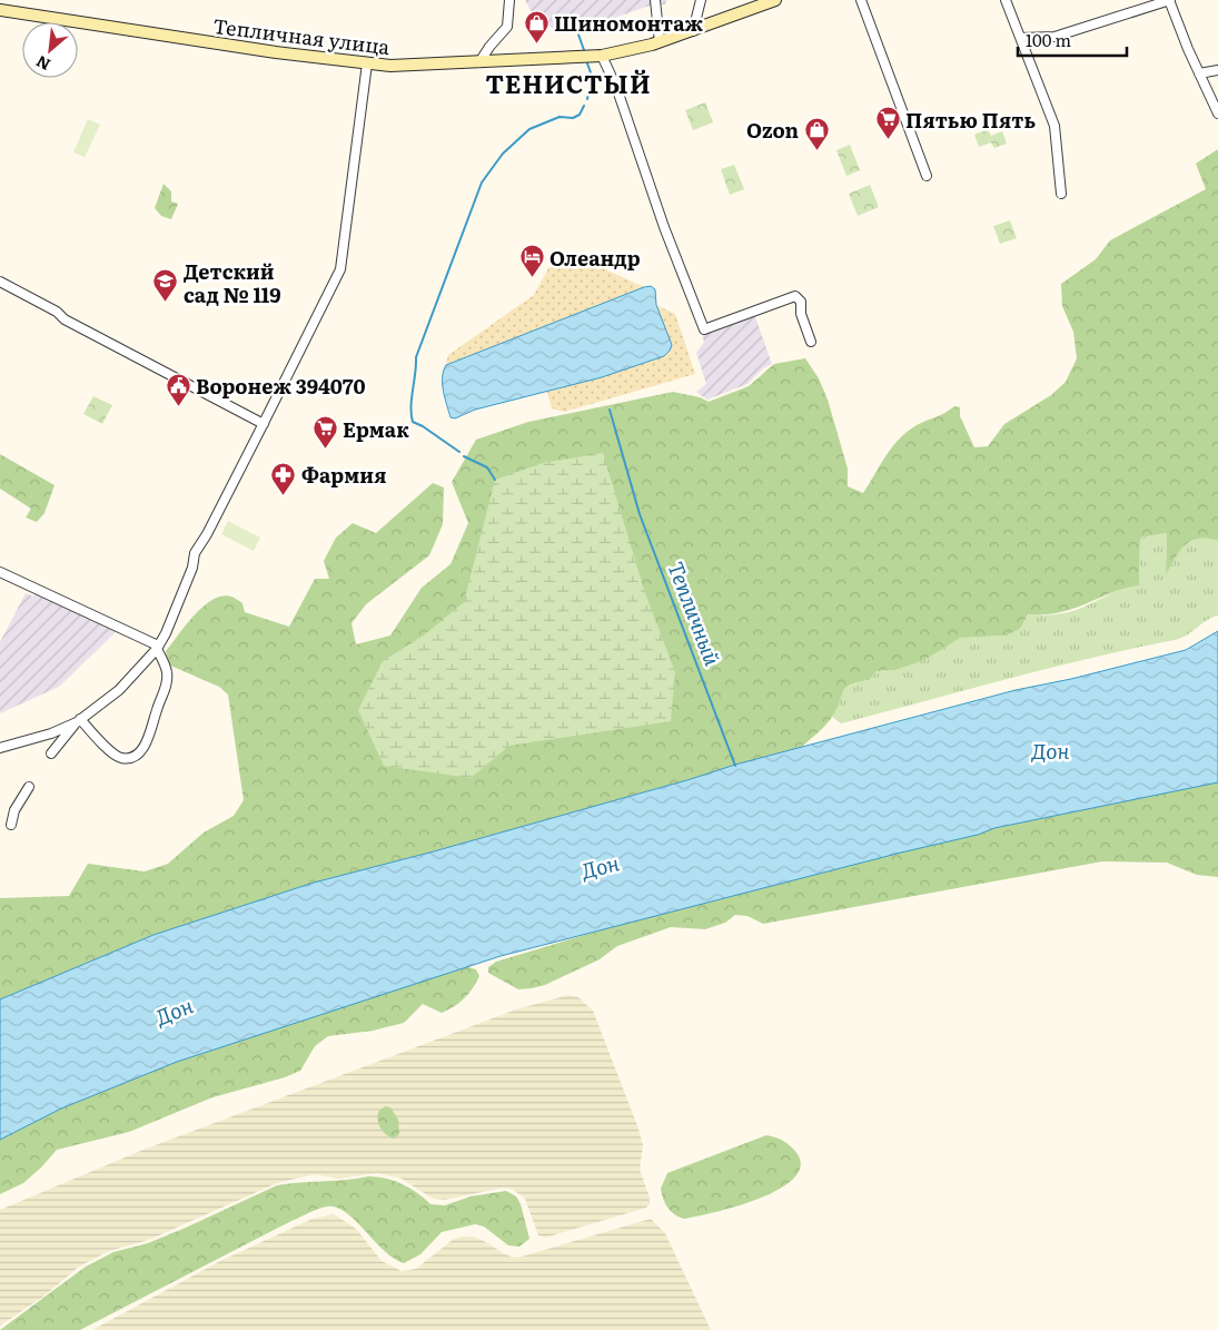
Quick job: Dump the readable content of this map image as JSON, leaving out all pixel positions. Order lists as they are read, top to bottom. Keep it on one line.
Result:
{"streets":{"street":["Тепличная улица"]},"districts":["ТЕНИСТЫЙ"],"water":["Тепличный","Дон"],"places":{"shop":["Шиномонтаж","Ozon"],"supermarket":["Пятью Пять","Ермак"],"hotel":["Олеандр"],"school or university":["Детский сад № 119"],"public building":["Воронеж 394070"],"pharmacy":["Фармия"]},"scale_bar":"100 m","north":"bottom left"}
